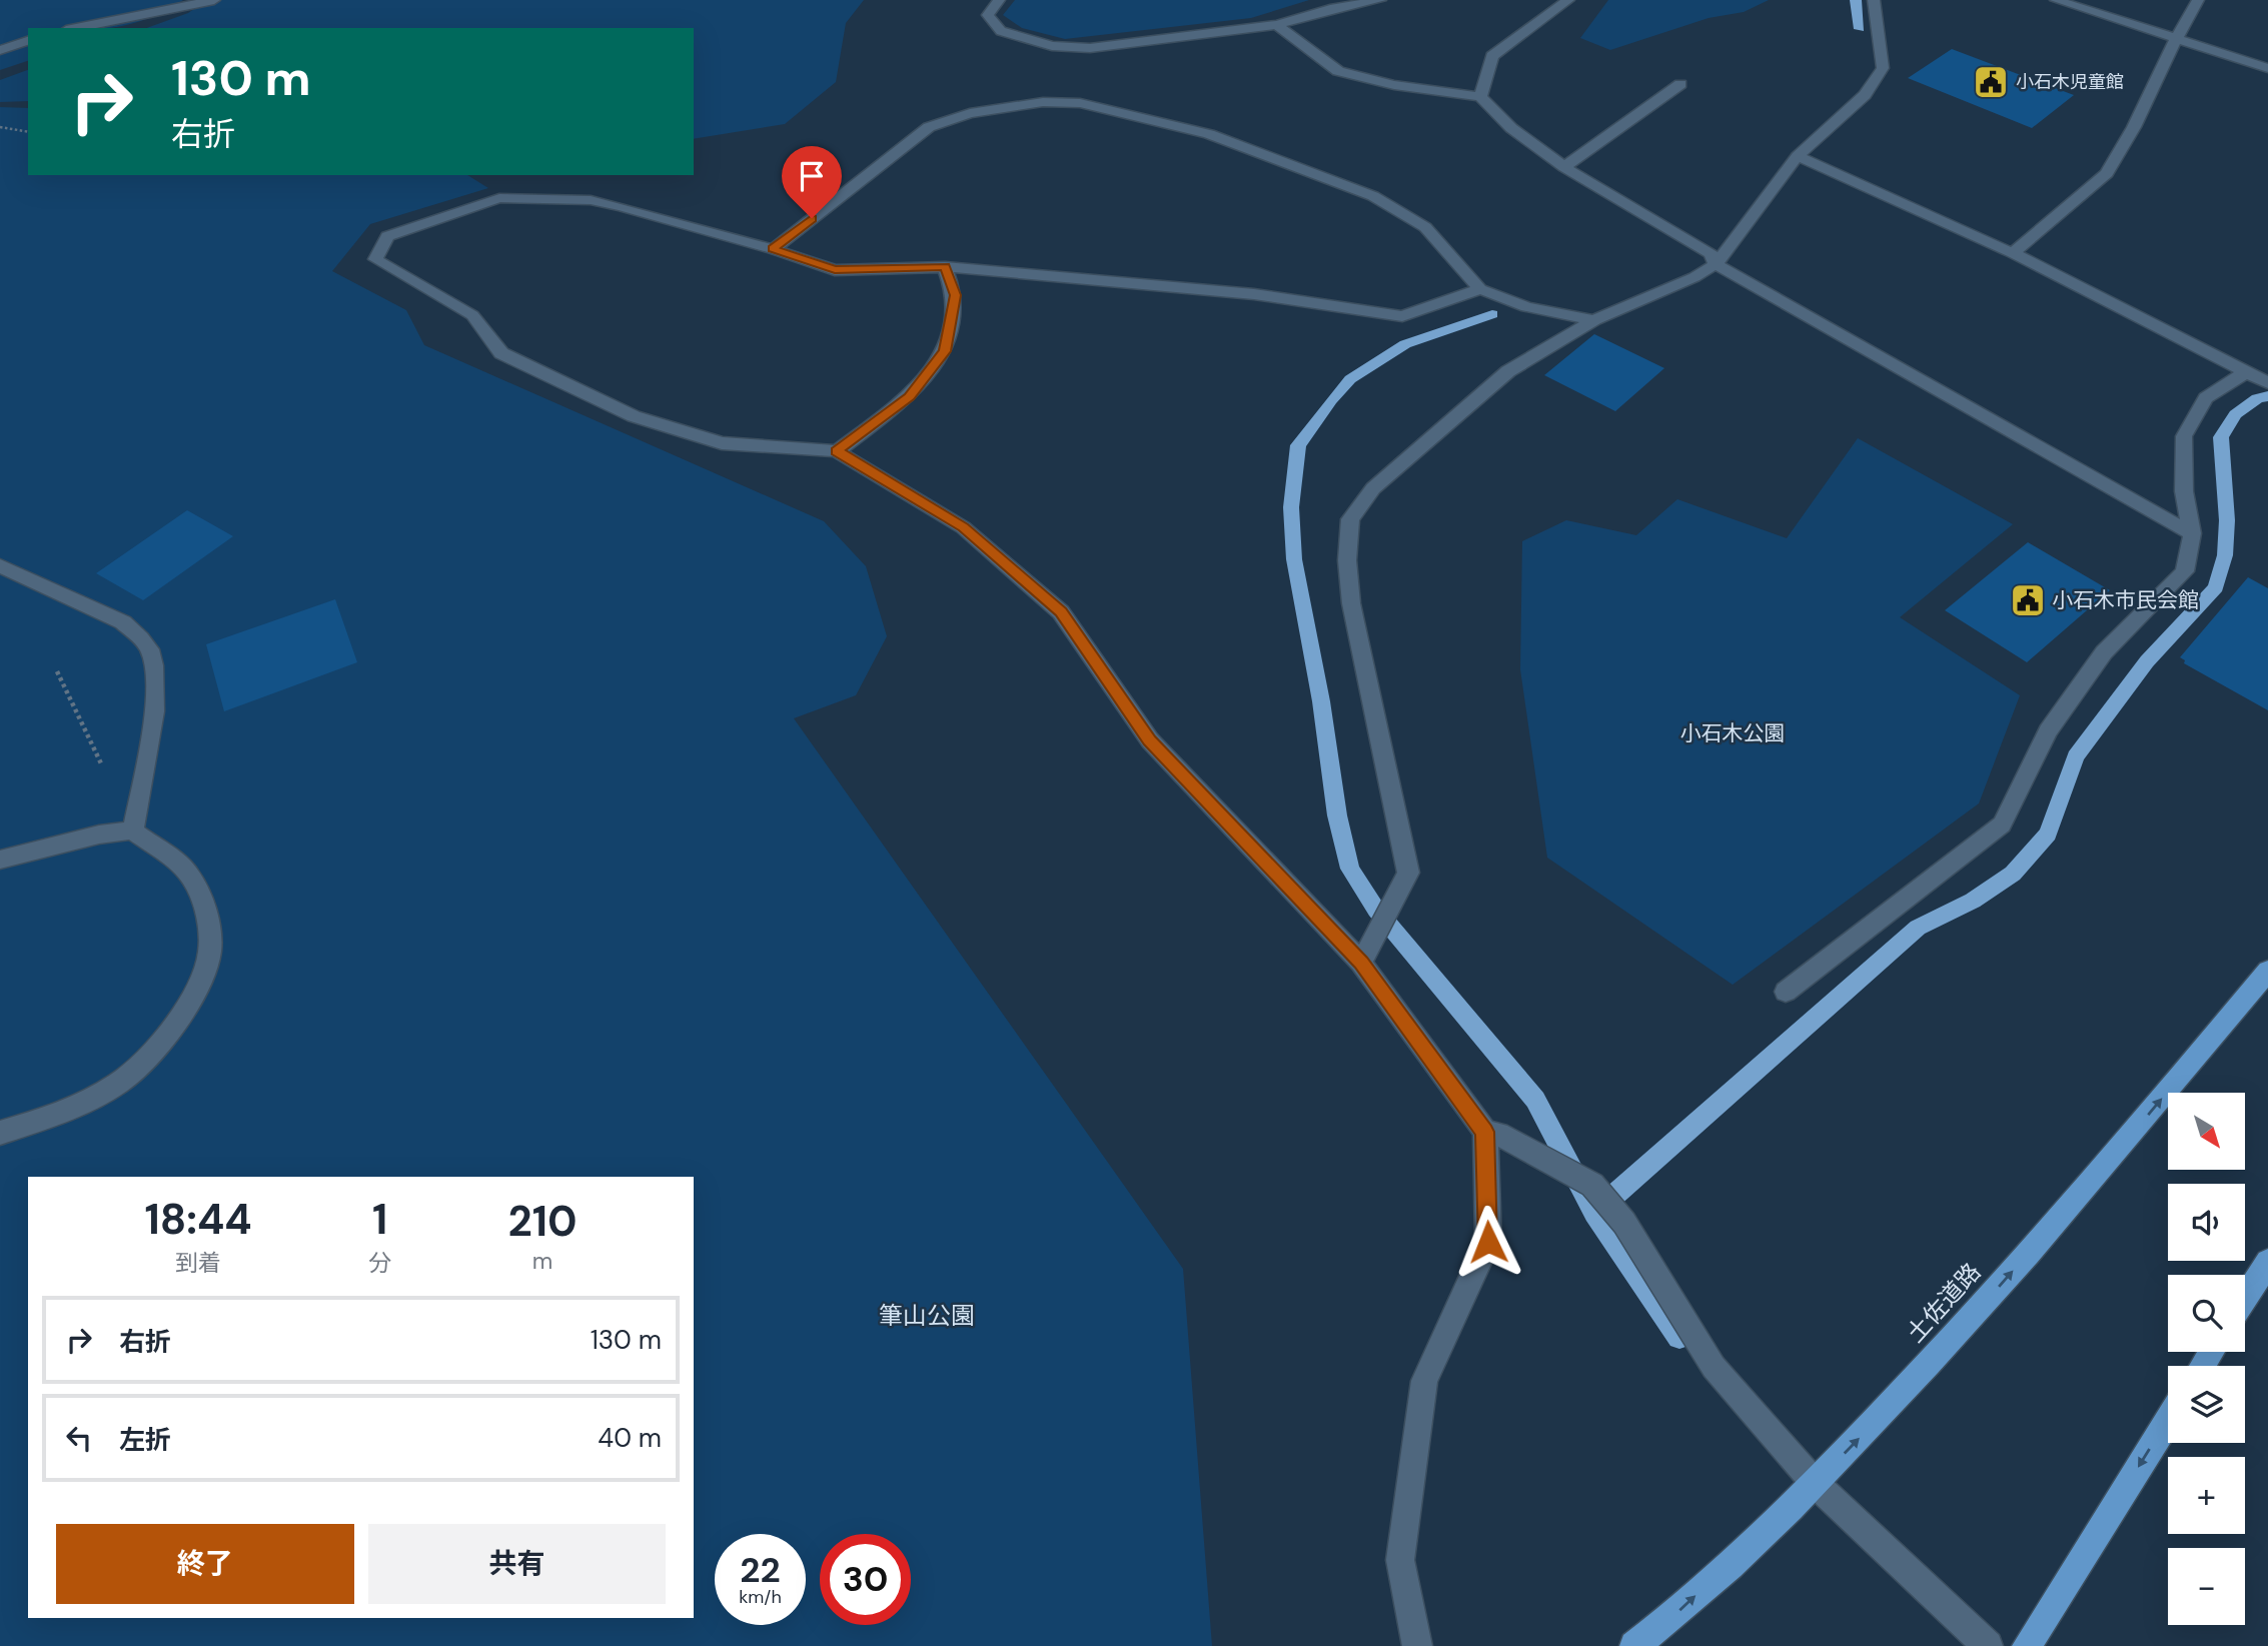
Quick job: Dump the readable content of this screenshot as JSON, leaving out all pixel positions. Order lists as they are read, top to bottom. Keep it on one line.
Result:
{"streets":{"highway":["土佐道路"]},"one_way":["土佐道路"],"parks":["小石木公園","筆山公園"],"places":{"public building":["小石木児童館","小石木市民会館"]},"north":"bottom right","page":{"turn":["130 m","右折"],"map_buttons":["+","−"],"eta":["18:44","到着","1","分","210","m"],"list":[{"name":"右折","value":"130 m"},{"name":"左折","value":"40 m"}],"buttons":["終了","共有"],"speed":"22 km/h","limit":"30"}}
